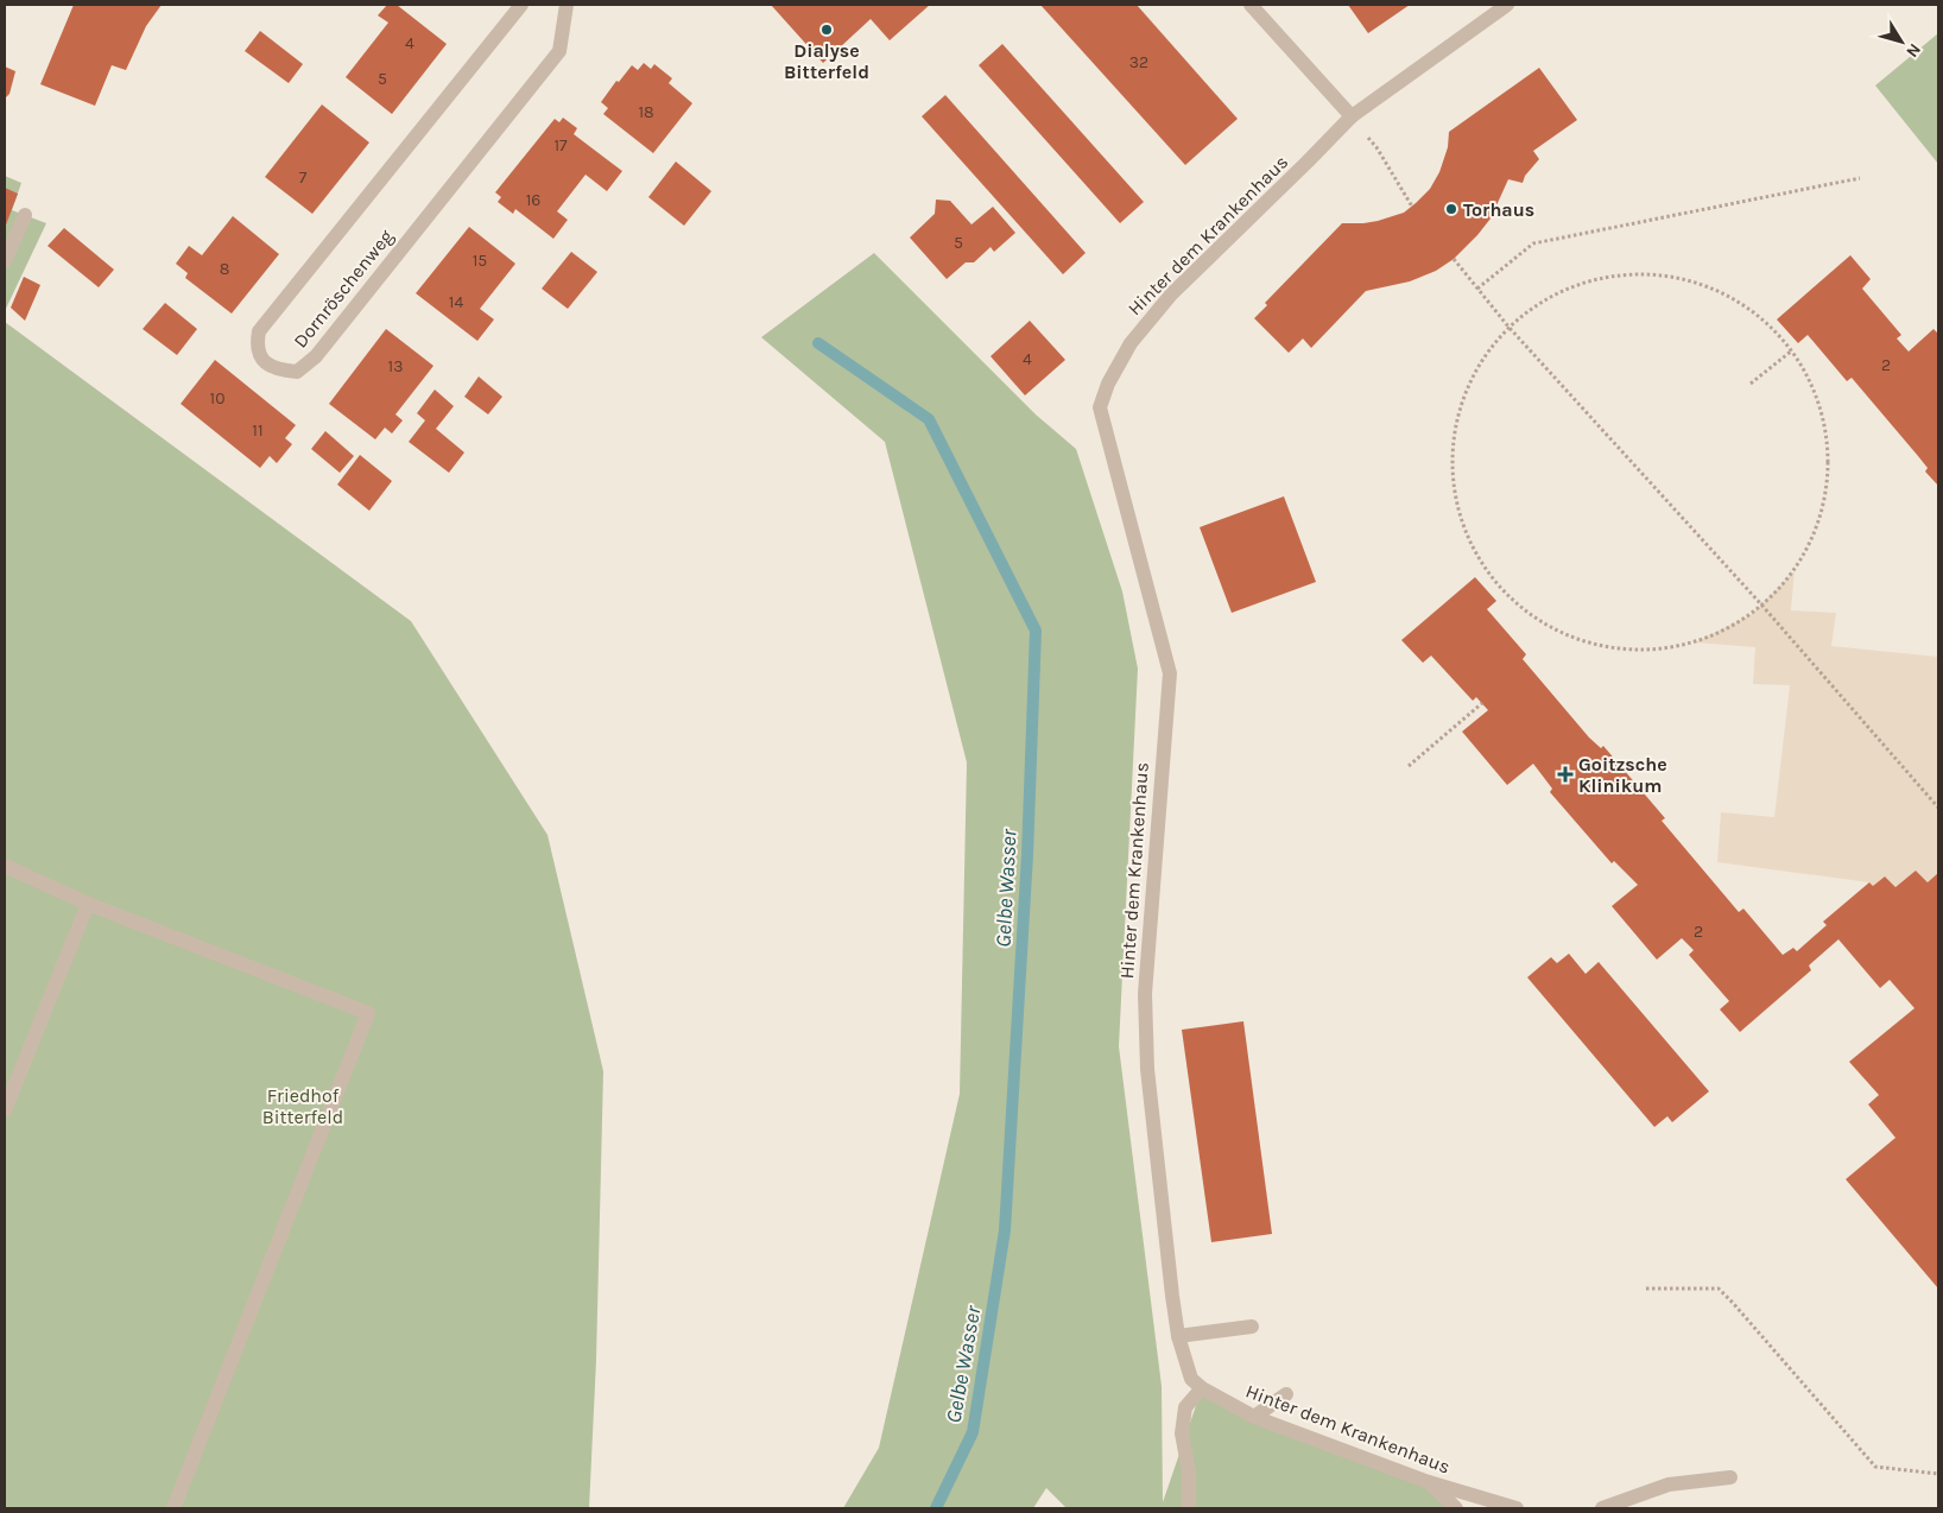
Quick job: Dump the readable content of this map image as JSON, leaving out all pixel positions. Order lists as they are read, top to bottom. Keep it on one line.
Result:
{"streets":{"street":["Hinter dem Krankenhaus","Dornröschenweg"]},"water":["Gelbe Wasser"],"parks":["Friedhof Bitterfeld"],"places":{"other":["Dialyse Bitterfeld","Torhaus"],"health":["Goitzsche Klinikum"]},"house_numbers":["4","32","5","18","17","7","16","5","15","8","14","4","2","13","10","11","2"],"north":"bottom right"}
